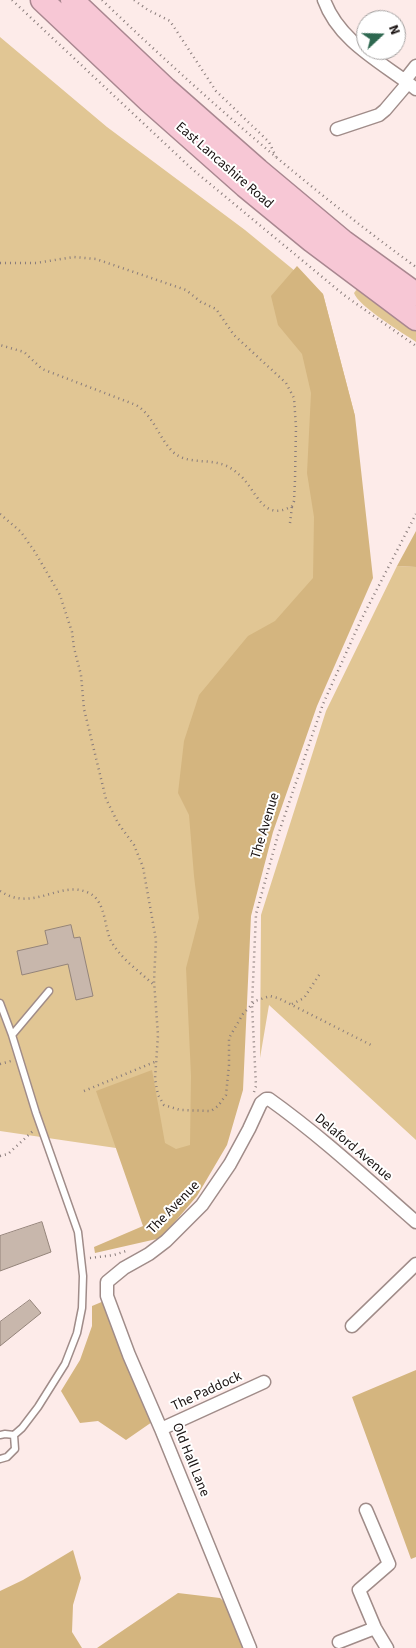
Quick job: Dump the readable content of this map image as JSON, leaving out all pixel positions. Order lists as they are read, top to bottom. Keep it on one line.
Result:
{"streets":{"highway":["East Lancashire Road"],"street":["The Avenue","Delaford Avenue","The Paddock","Old Hall Lane"]},"crossings":[["The Avenue","Delaford Avenue"],["The Avenue","Old Hall Lane"],["The Paddock","Old Hall Lane"]],"north":"right"}
